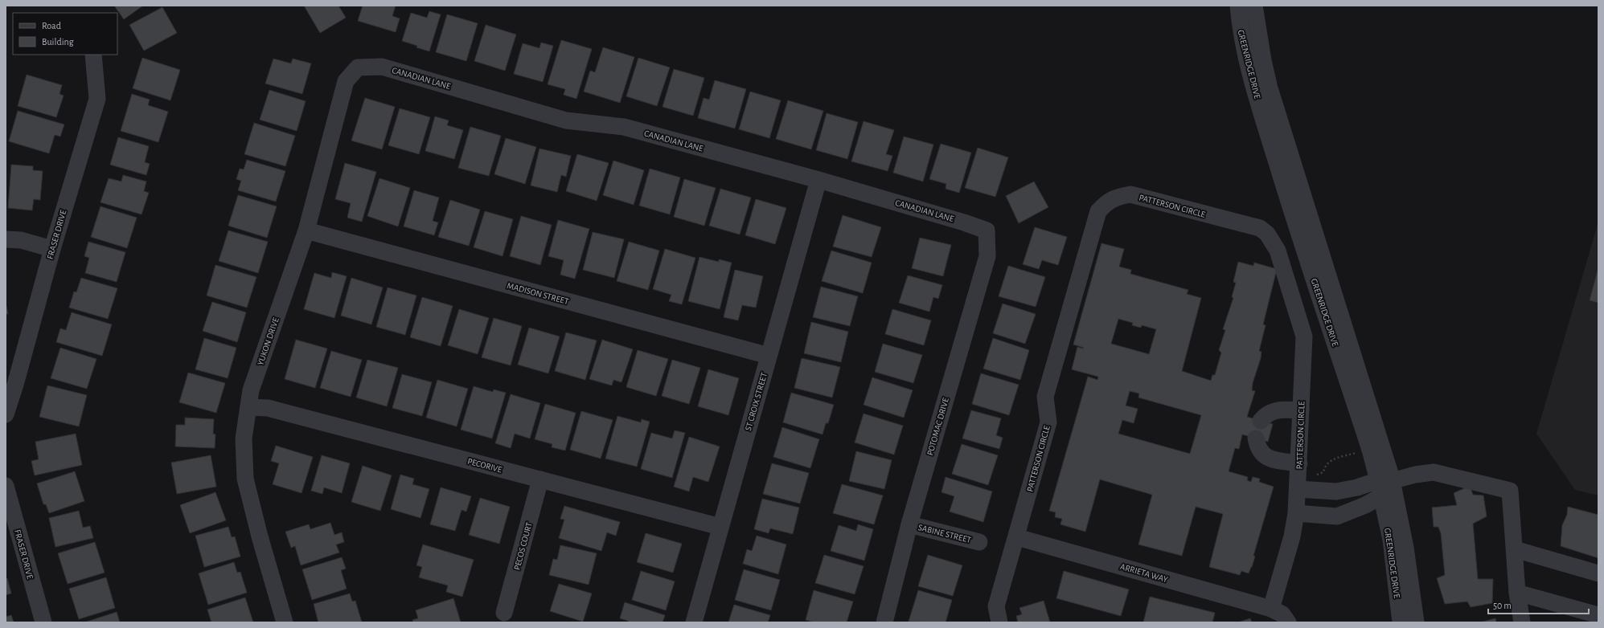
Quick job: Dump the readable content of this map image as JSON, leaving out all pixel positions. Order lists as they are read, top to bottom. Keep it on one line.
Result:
{"streets":{"street":["GREENRIDGE DRIVE","CANADIAN LANE","PATTERSON CIRCLE","FRASER DRIVE","MADISON STREET","YUKON DRIVE","ST CROIX STREET","POTOMAC DRIVE","PECORIVE","SABINE STREET","PECOS COURT","ARRIETA WAY"]},"crossings":[["CANADIAN LANE","YUKON DRIVE"],["CANADIAN LANE","ST CROIX STREET"],["CANADIAN LANE","POTOMAC DRIVE"],["PATTERSON CIRCLE","ARRIETA WAY"],["MADISON STREET","YUKON DRIVE"],["MADISON STREET","ST CROIX STREET"],["YUKON DRIVE","PECORIVE"],["ST CROIX STREET","PECORIVE"],["POTOMAC DRIVE","SABINE STREET"],["PECORIVE","PECOS COURT"]],"legend":["Road","Building"],"scale_bar":"50 m"}
